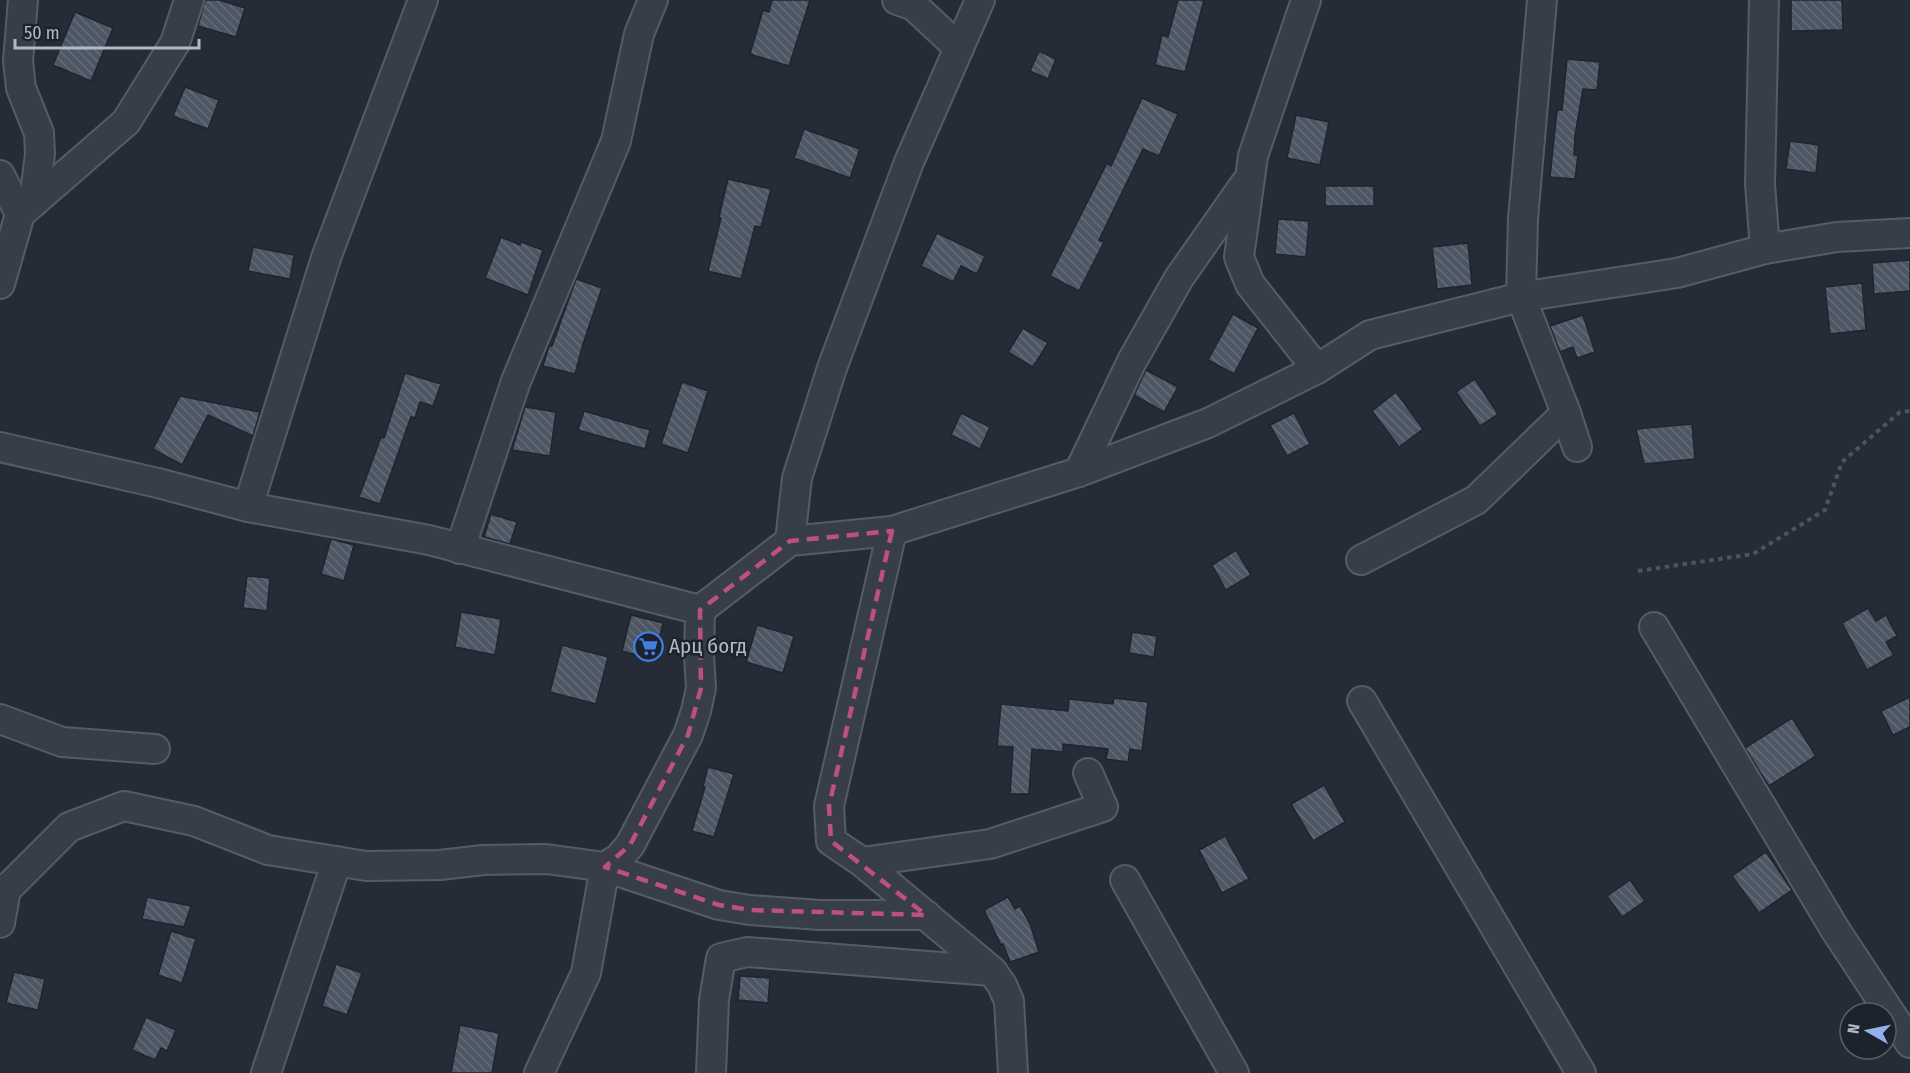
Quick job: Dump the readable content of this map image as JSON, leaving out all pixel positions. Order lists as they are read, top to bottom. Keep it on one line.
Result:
{"places":{"supermarket":["Арц богд"]},"scale_bar":"50 m","north":"left"}
